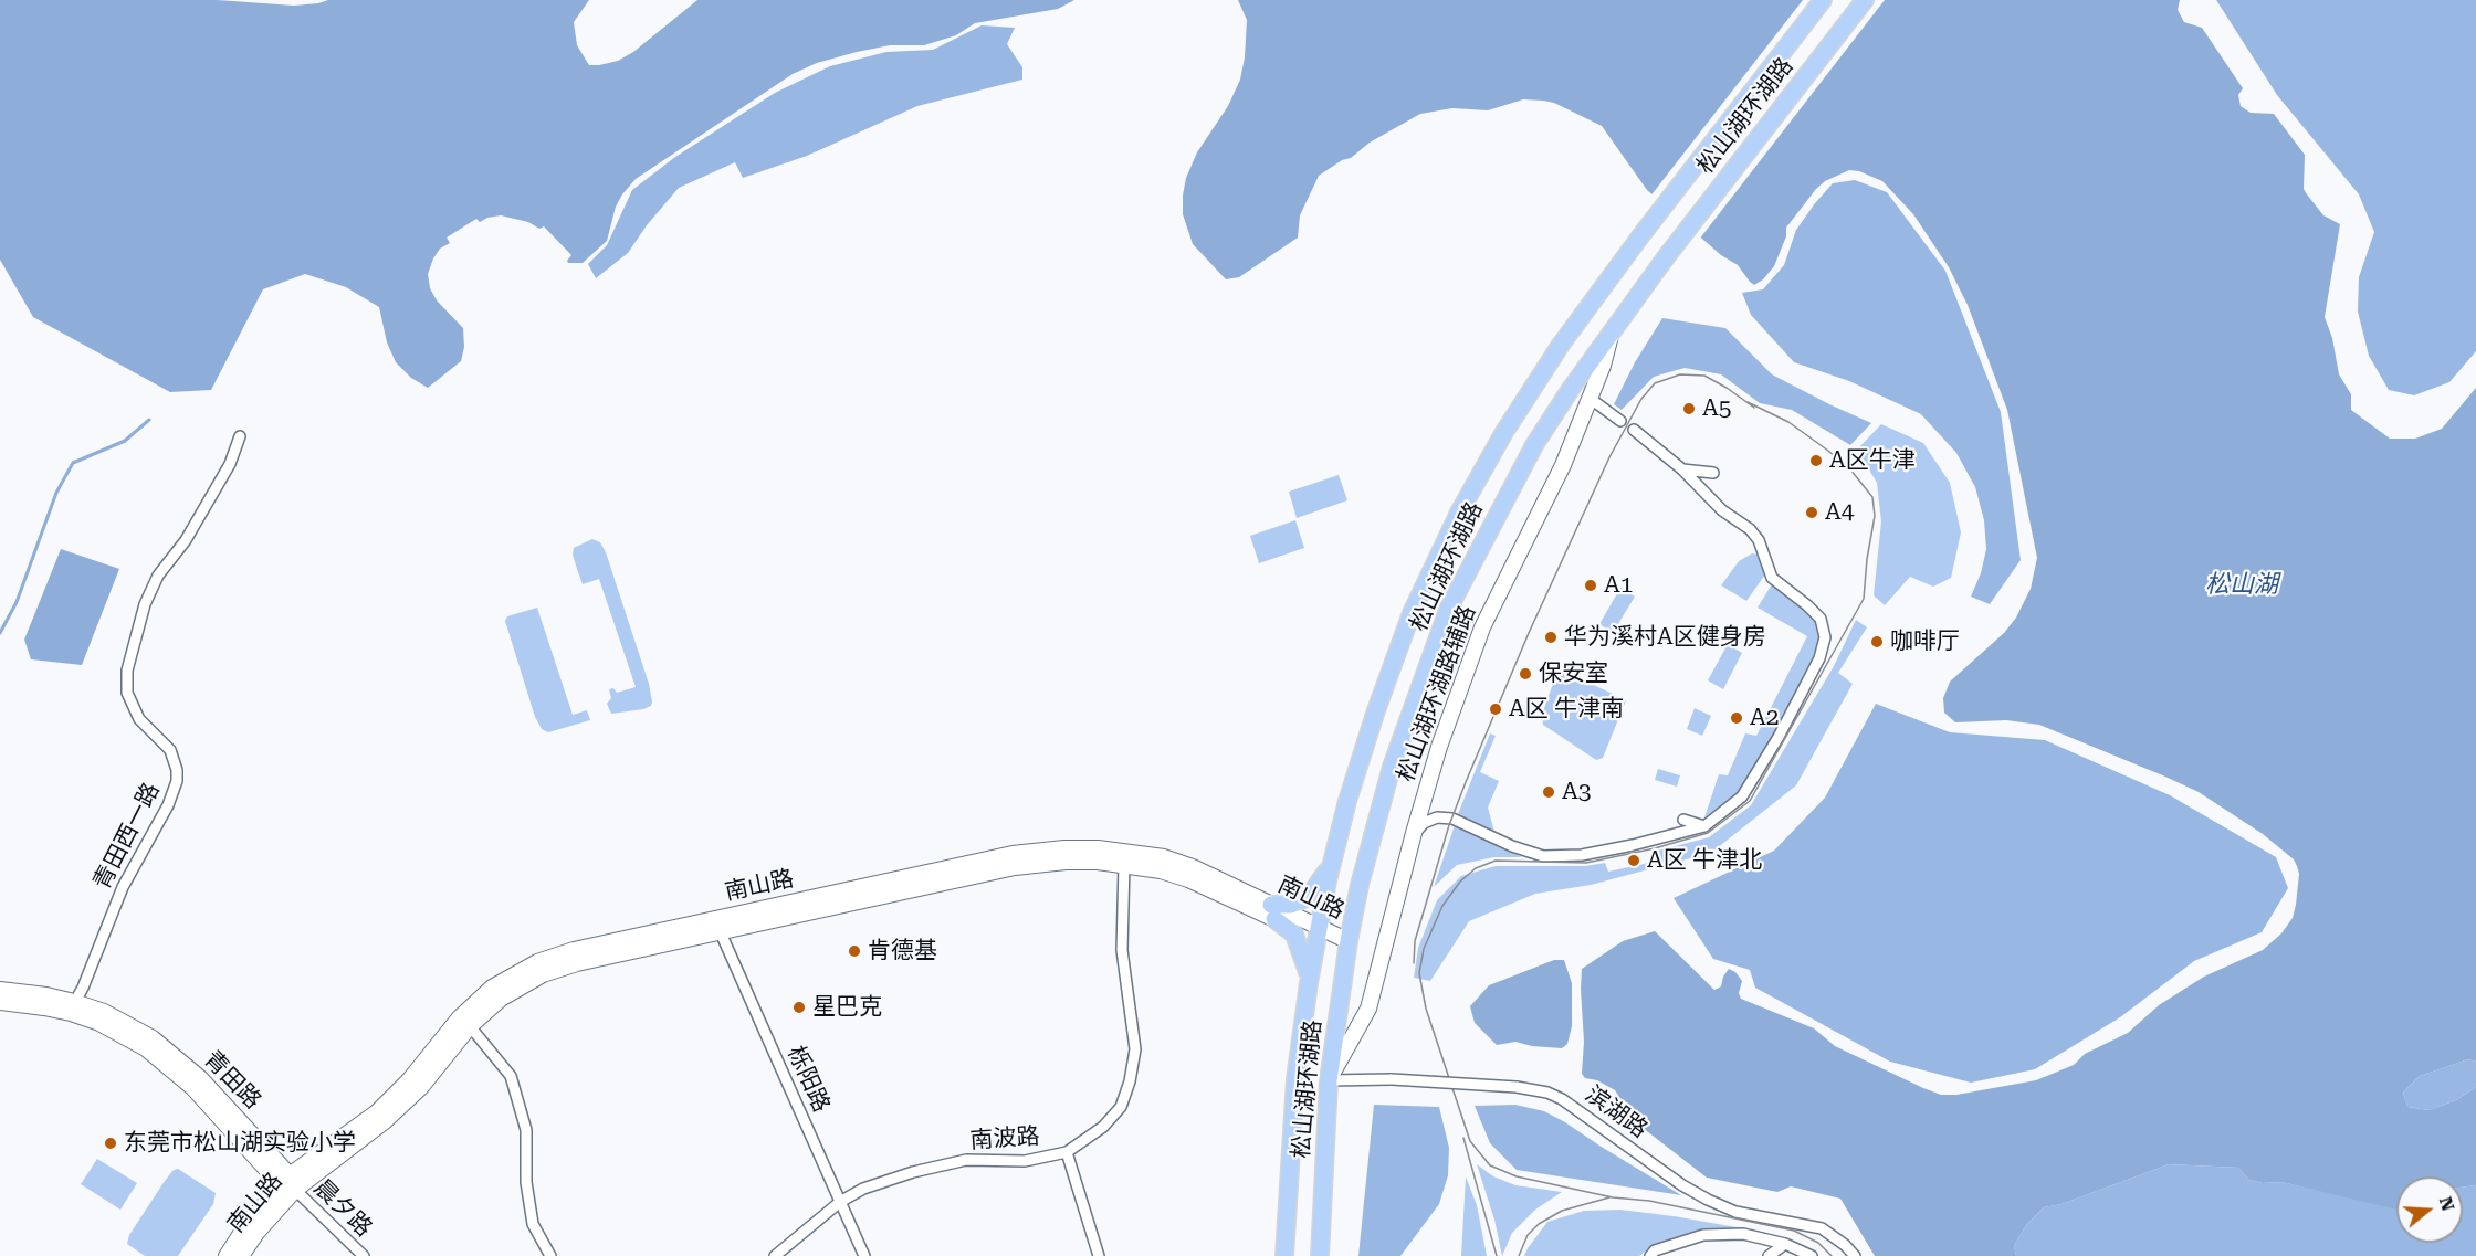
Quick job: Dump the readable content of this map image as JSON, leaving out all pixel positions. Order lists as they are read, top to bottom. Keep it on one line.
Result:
{"streets":{"main road":["松山湖环湖路","松山湖环湖路辅路","南山路","青田路"],"street":["青田西一路","栎阳路","滨湖路","南波路","晨夕路"]},"crossings":[["松山湖环湖路","松山湖环湖路辅路"],["松山湖环湖路","南山路"],["松山湖环湖路","滨湖路"],["松山湖环湖路辅路","滨湖路"],["青田西一路","青田路"],["南山路","栎阳路"],["南山路","青田路"],["南山路","南波路"],["南山路","晨夕路"],["栎阳路","南波路"],["青田路","晨夕路"]],"water":["松山湖"],"places":["A5","A区牛津","A4","A1","华为溪村A区健身房","咖啡厅","保安室","A区 牛津南","A2","A3","A区 牛津北","肯德基","星巴克","东莞市松山湖实验小学"],"north":"right"}
